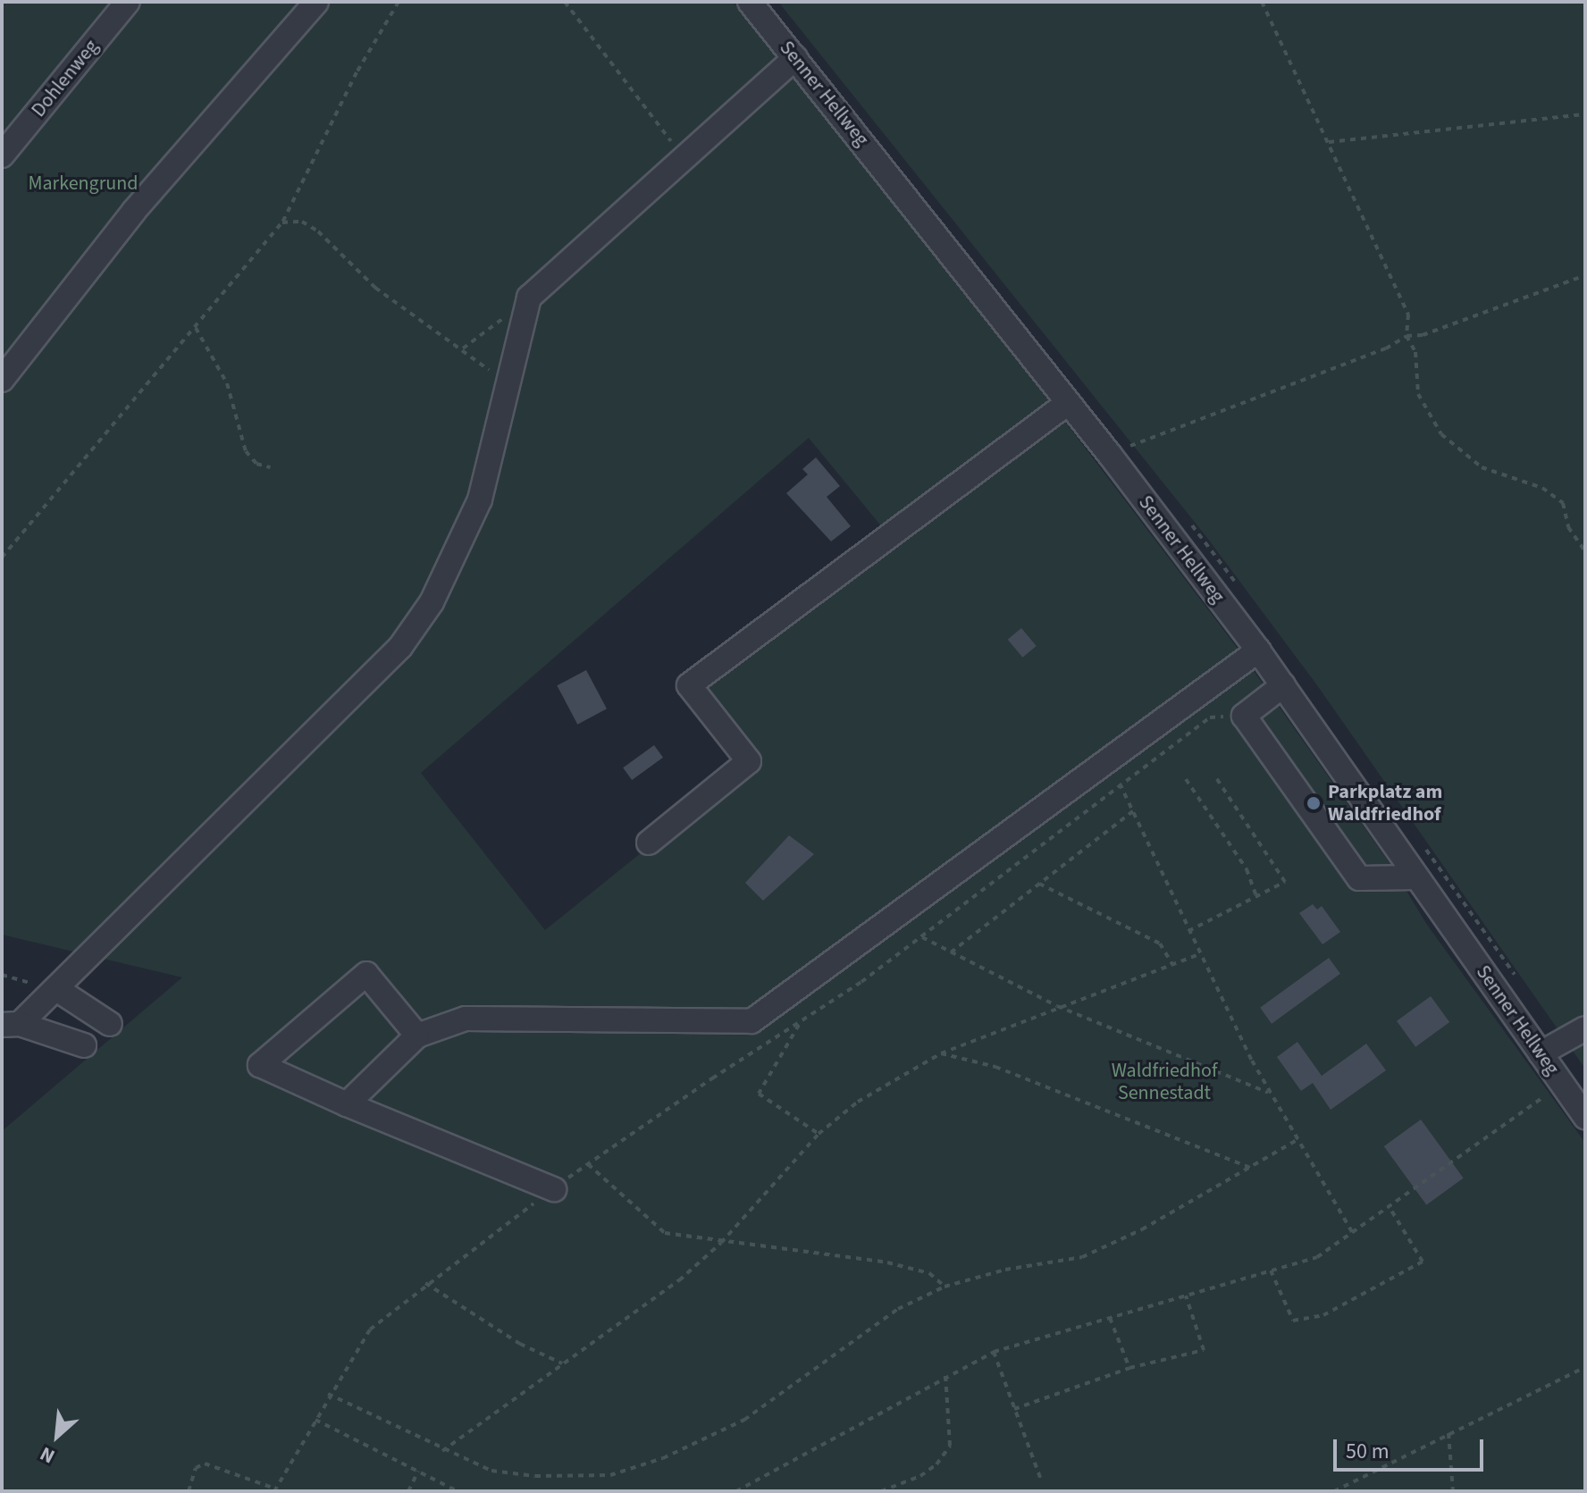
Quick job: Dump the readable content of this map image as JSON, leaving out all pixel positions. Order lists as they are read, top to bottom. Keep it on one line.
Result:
{"streets":{"street":["Dohlenweg","Senner Hellweg"]},"parks":["Markengrund","Waldfriedhof Sennestadt"],"places":["Parkplatz am Waldfriedhof"],"scale_bar":"50 m","north":"bottom left"}
